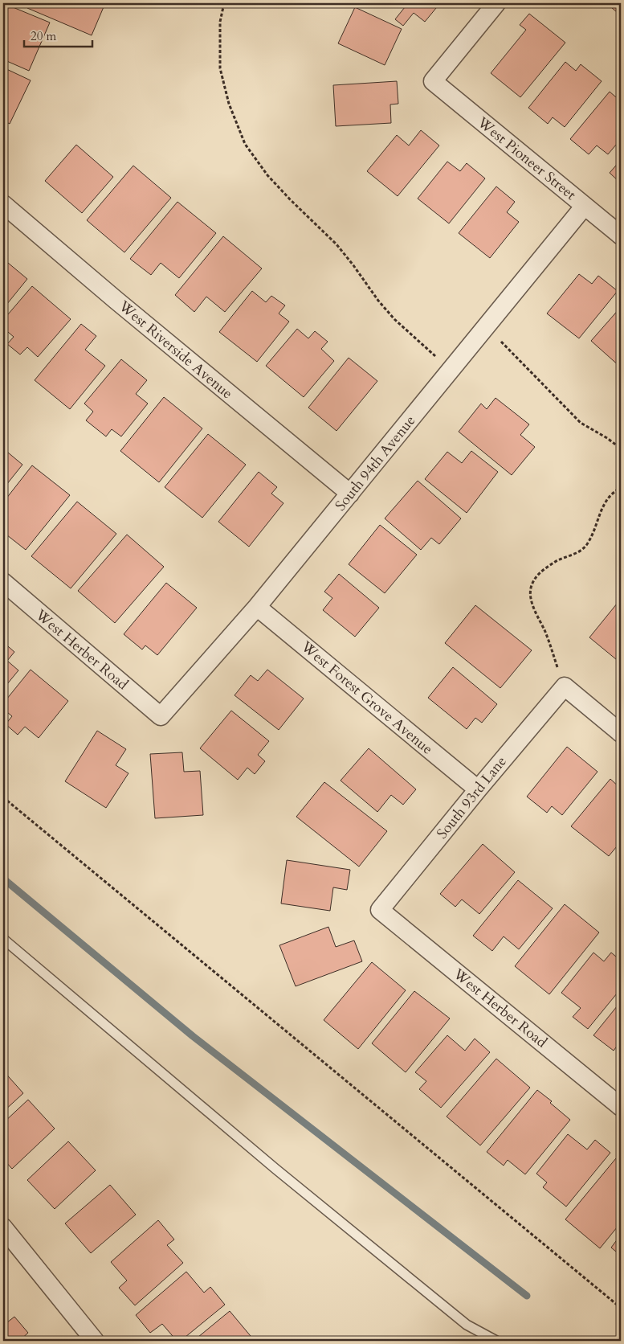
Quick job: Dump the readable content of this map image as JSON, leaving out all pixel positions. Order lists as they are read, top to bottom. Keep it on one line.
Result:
{"streets":{"street":["West Pioneer Street","West Riverside Avenue","South 94th Avenue","West Herber Road","West Forest Grove Avenue","South 93rd Lane"]},"crossings":[["West Pioneer Street","South 94th Avenue"],["West Riverside Avenue","South 94th Avenue"],["South 94th Avenue","West Herber Road"],["South 94th Avenue","West Forest Grove Avenue"],["West Herber Road","South 93rd Lane"],["West Forest Grove Avenue","South 93rd Lane"]],"scale_bar":"20 m"}
